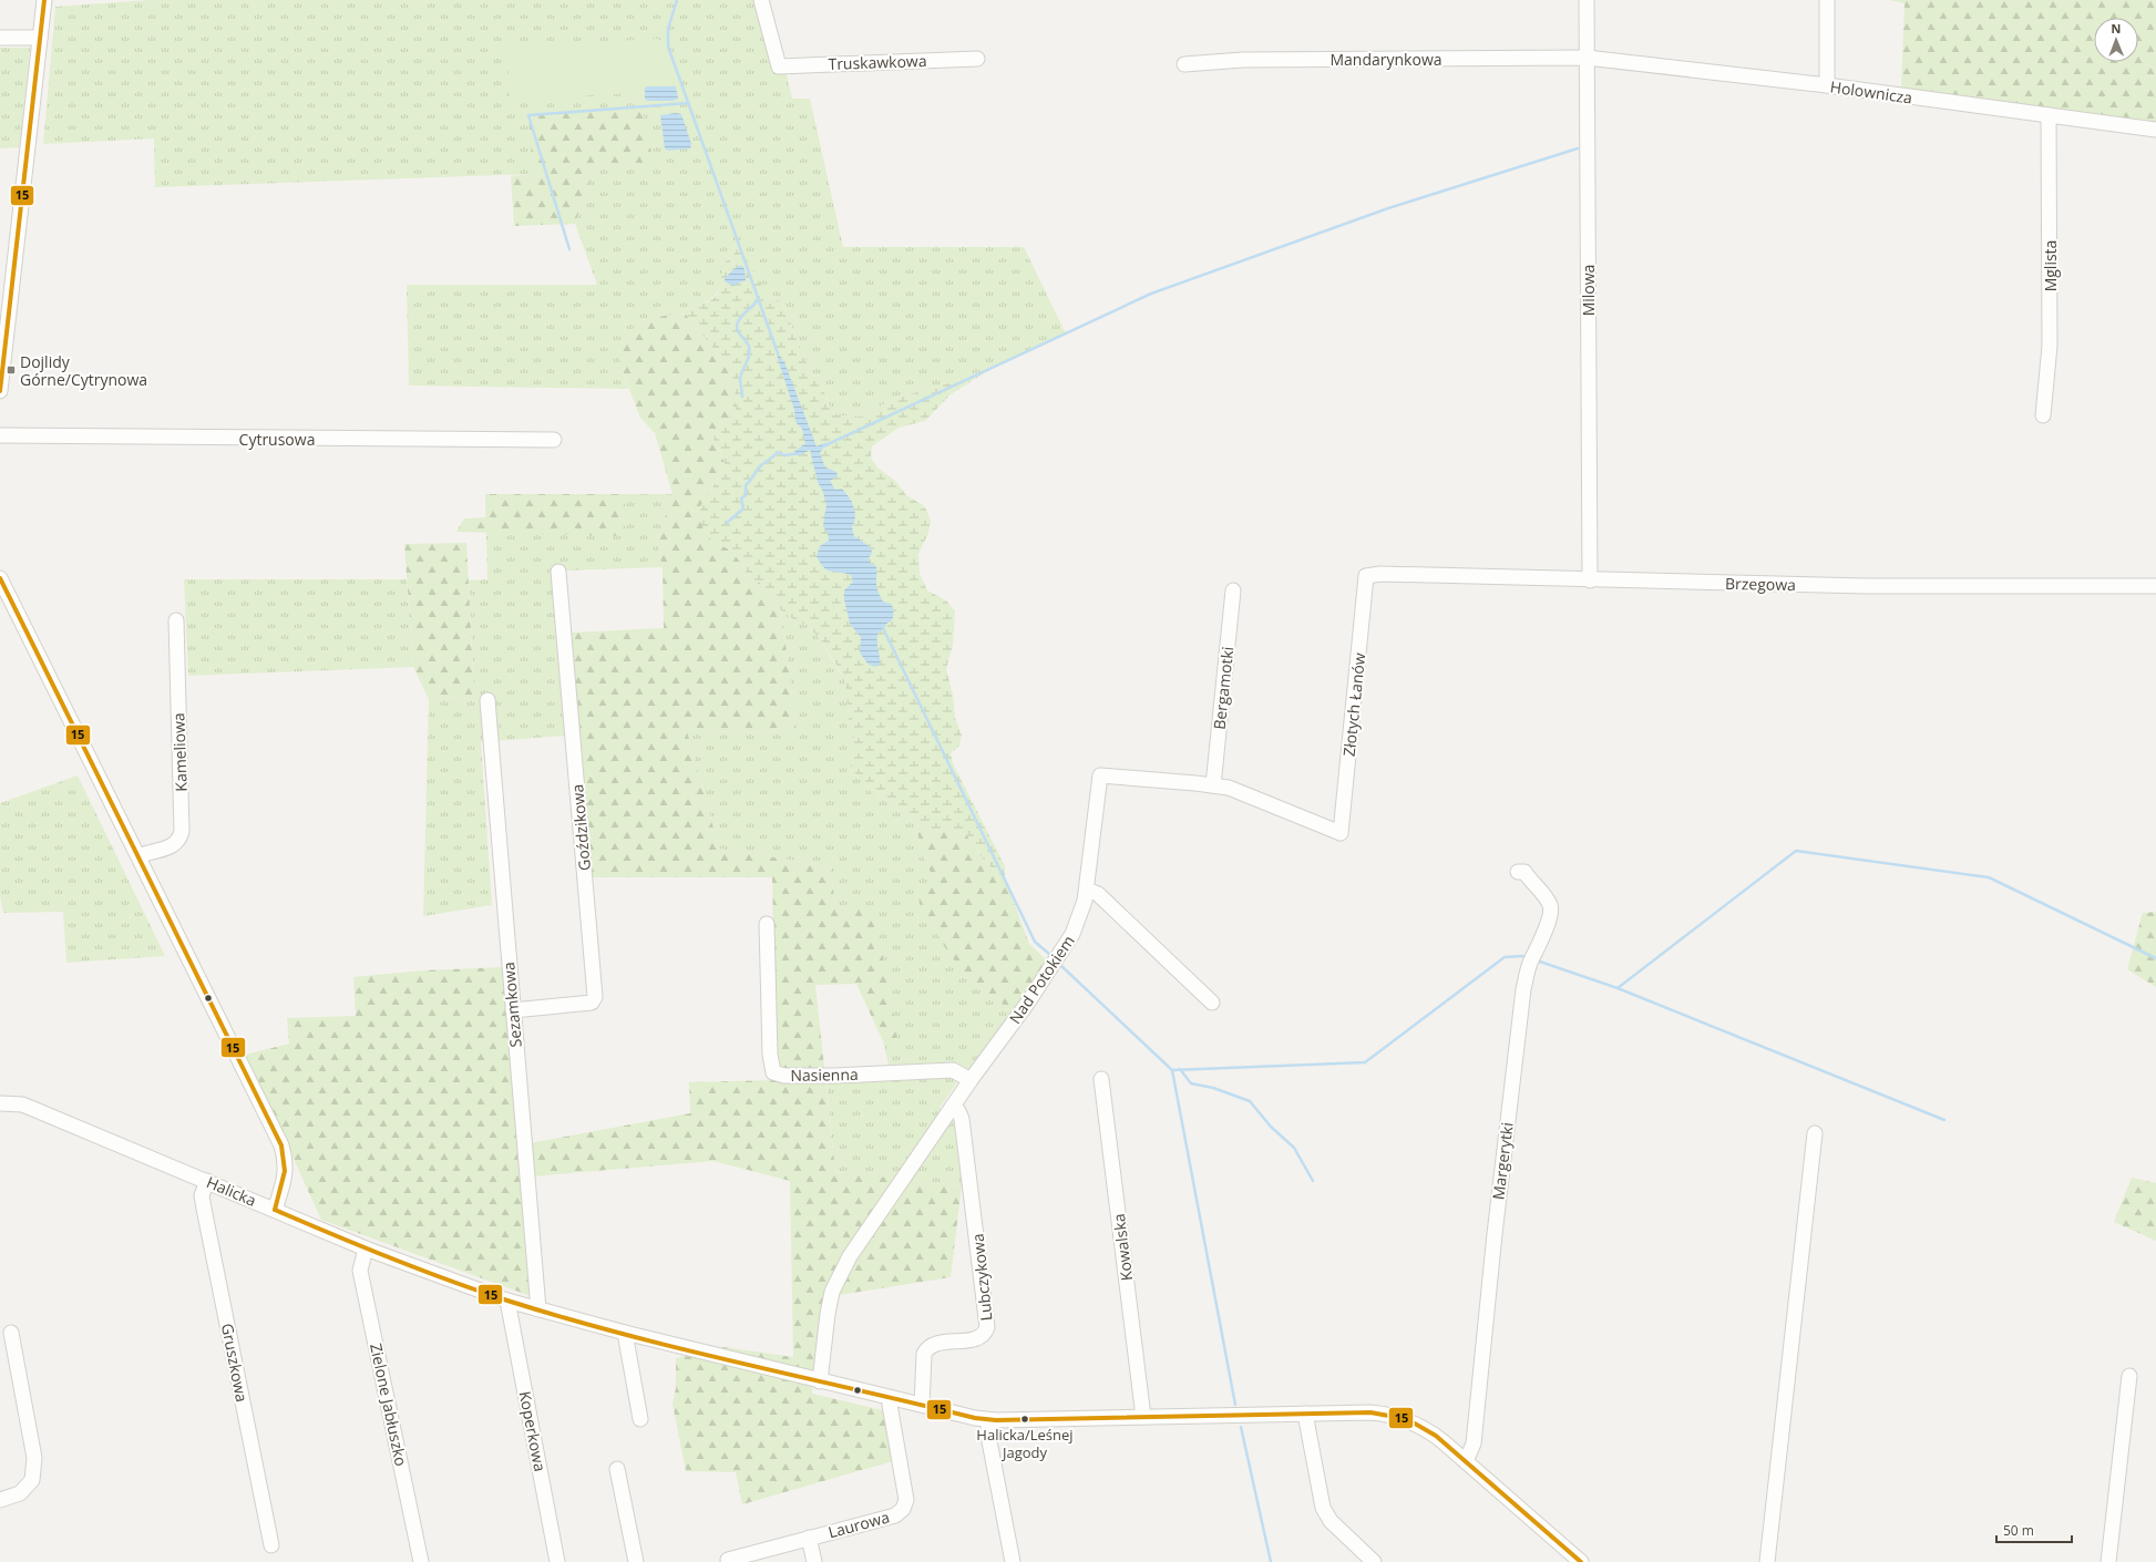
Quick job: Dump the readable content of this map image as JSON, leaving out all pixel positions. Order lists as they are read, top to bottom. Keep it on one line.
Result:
{"streets":{"street":["Mandarynkowa","Truskawkowa","Holownicza","Mglista","Milowa","Cytrusowa","Brzegowa","Bergamotki","Złotych Łanów","Kameliowa","Goździkowa","Nad Potokiem","Sezamkowa","Nasienna","Margerytki","Halicka","Kowalska","Lubczykowa","Gruszkowa","Zielone Jabłuszko","Koperkowa","Laurowa"]},"crossings":[["Mandarynkowa","Holownicza"],["Mandarynkowa","Milowa"],["Holownicza","Mglista"],["Holownicza","Milowa"],["Milowa","Brzegowa"],["Brzegowa","Złotych Łanów"],["Bergamotki","Nad Potokiem"],["Złotych Łanów","Nad Potokiem"],["Goździkowa","Sezamkowa"],["Nad Potokiem","Nasienna"],["Nad Potokiem","Halicka"],["Nad Potokiem","Lubczykowa"],["Sezamkowa","Halicka"],["Margerytki","Halicka"],["Halicka","Kowalska"],["Halicka","Lubczykowa"],["Halicka","Gruszkowa"],["Halicka","Zielone Jabłuszko"],["Halicka","Koperkowa"],["Halicka","Laurowa"]],"places":{"transit":["Dojlidy Górne/Cytrynowa"],"other":["Halicka/Leśnej Jagody"]},"lines":["transit line 15"],"scale_bar":"50 m","north":"top"}
